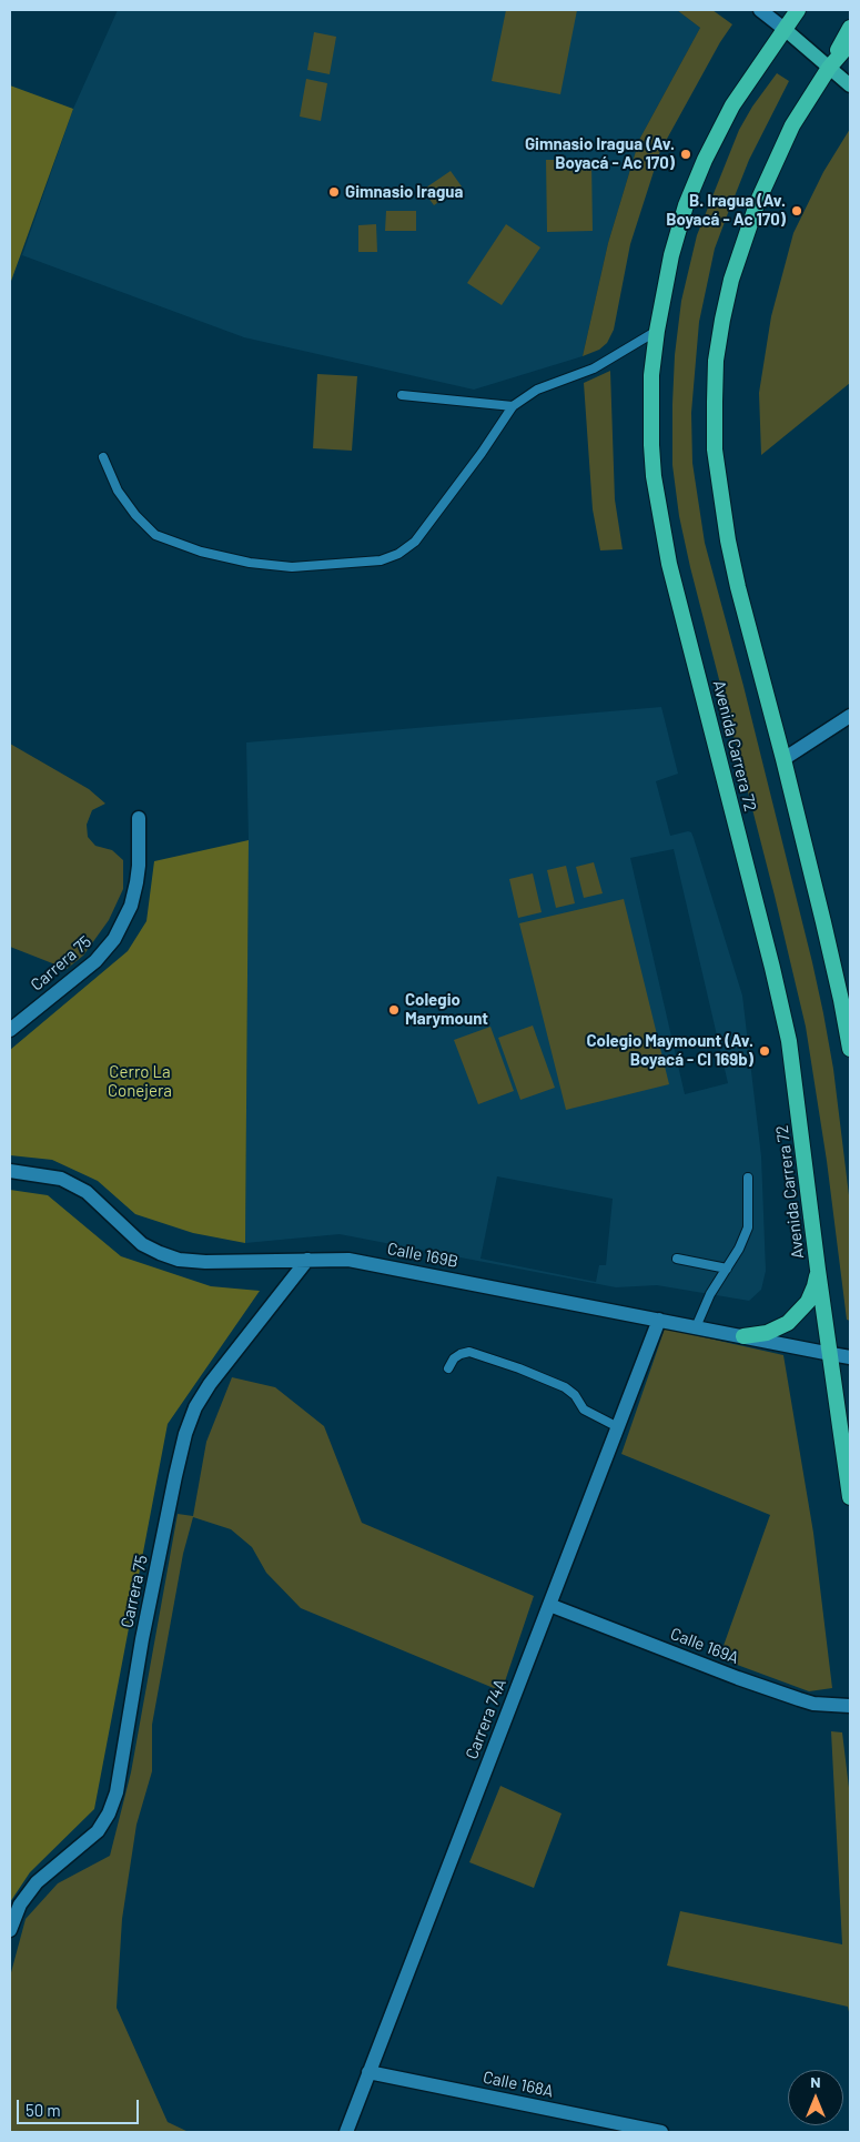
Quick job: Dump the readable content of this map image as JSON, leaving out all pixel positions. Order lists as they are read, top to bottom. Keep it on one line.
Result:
{"streets":{"highway":["Avenida Carrera 72"],"street":["Carrera 75","Calle 169B","Calle 169A","Carrera 74A","Calle 168A"]},"crossings":[["Avenida Carrera 72","Calle 169B"],["Carrera 75","Calle 169B"],["Calle 169B","Carrera 74A"],["Calle 169A","Carrera 74A"],["Carrera 74A","Calle 168A"]],"parks":["Cerro La Conejera"],"places":["Gimnasio Iragua (Av. Boyacá - Ac 170)","Gimnasio Iragua","B. Iragua (Av. Boyacá - Ac 170)","Colegio Marymount","Colegio Maymount (Av. Boyacá - Cl 169b)"],"scale_bar":"50 m","north":"top"}
